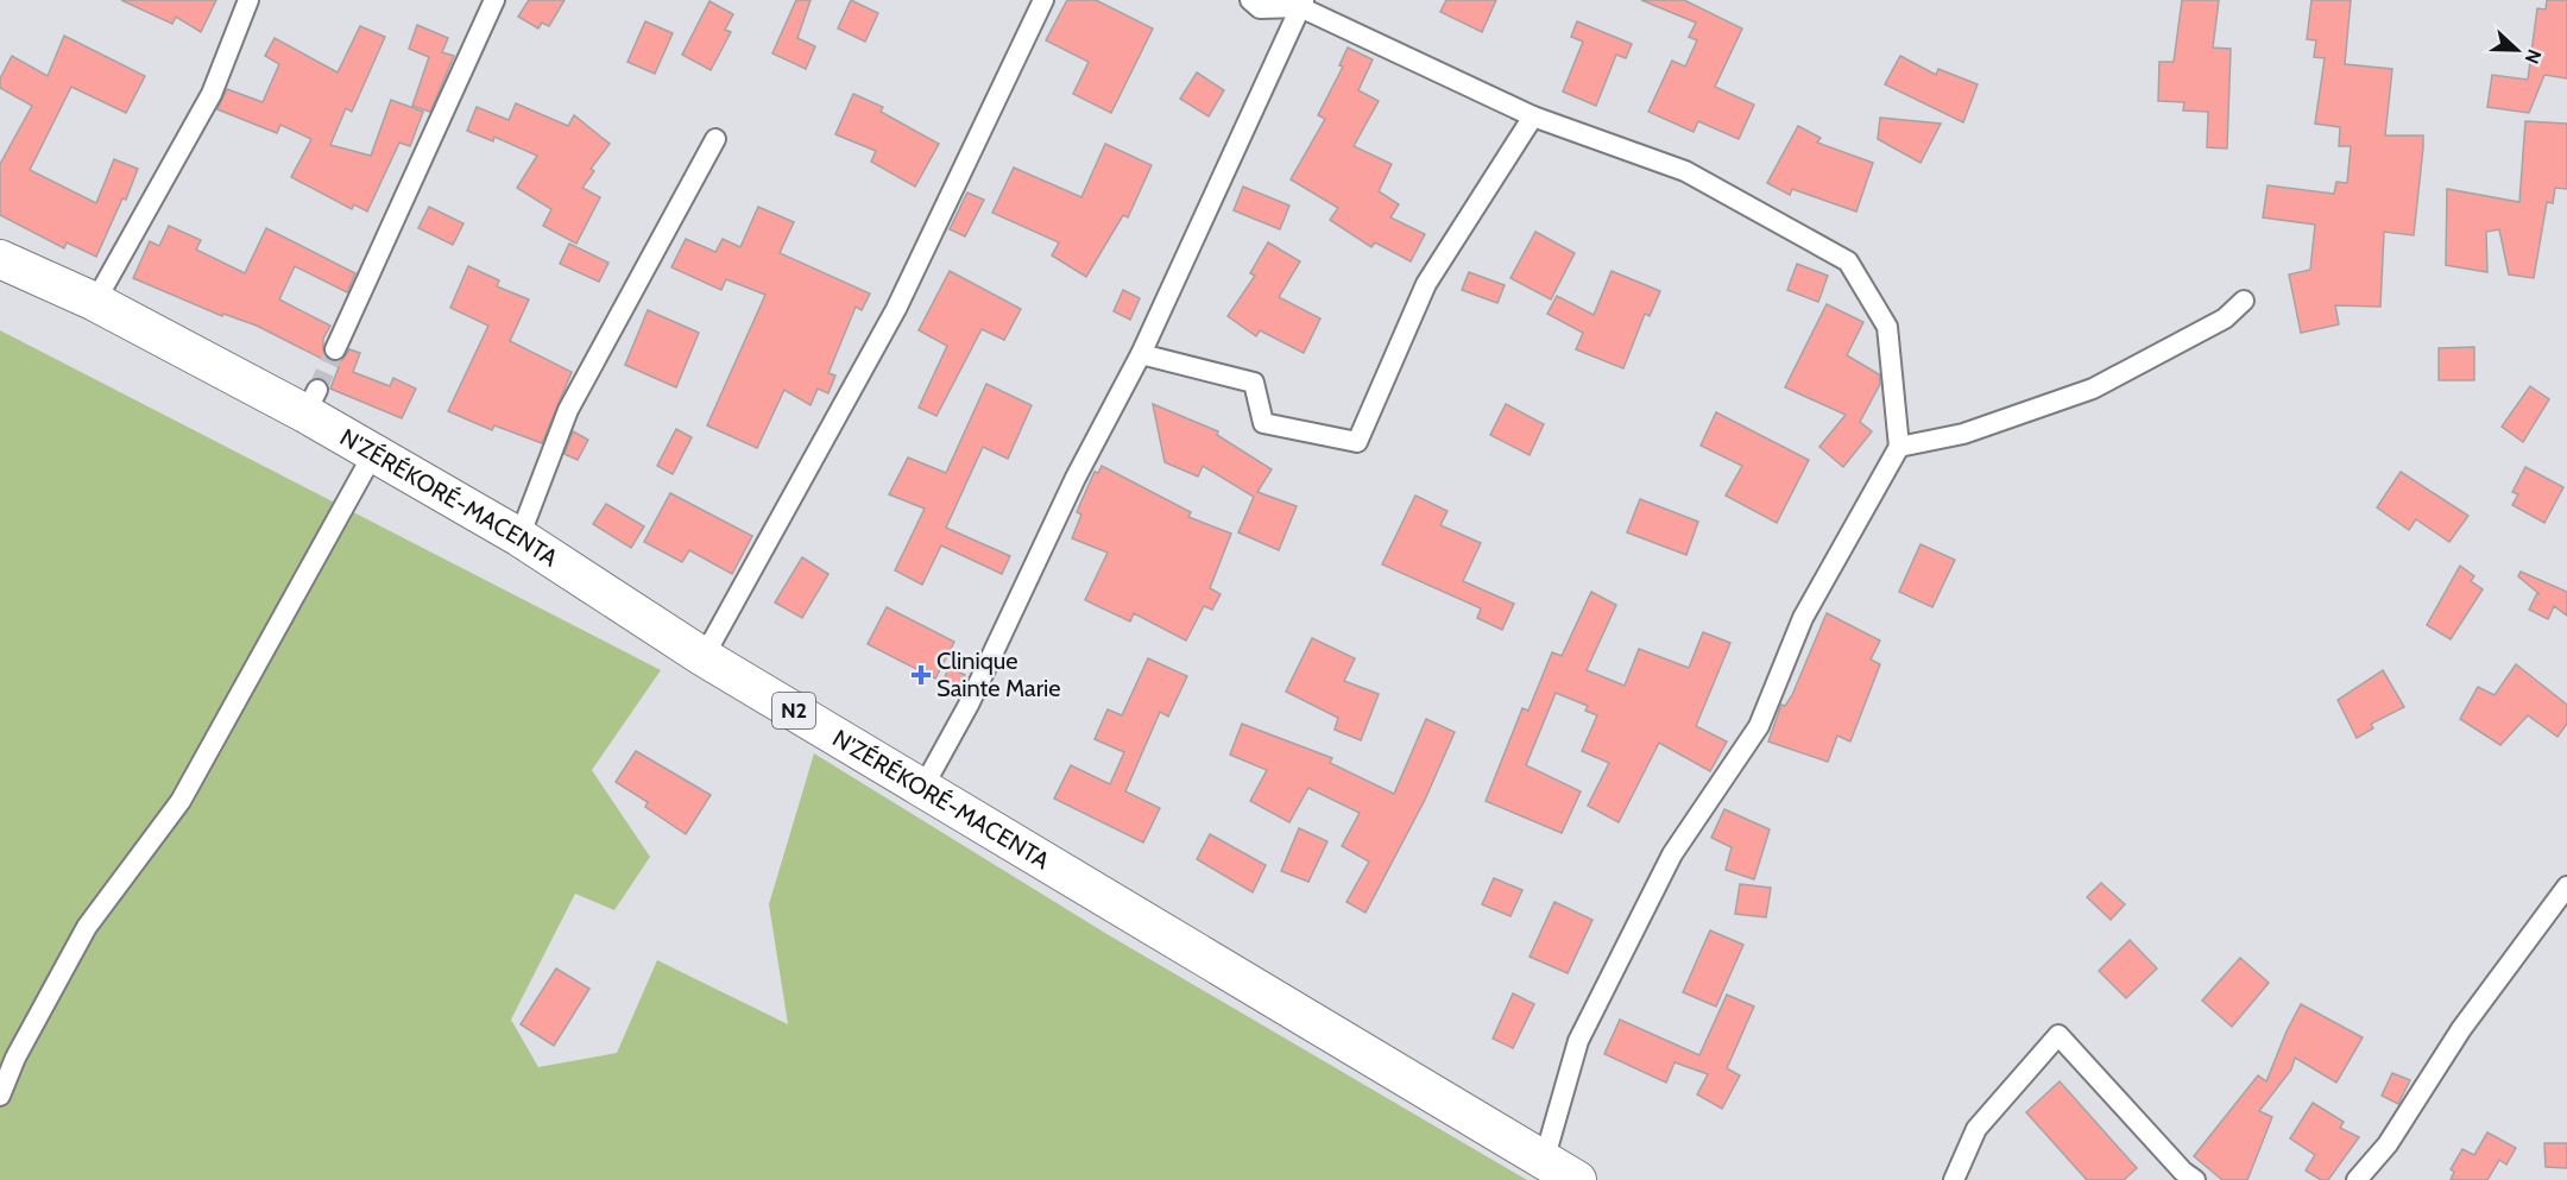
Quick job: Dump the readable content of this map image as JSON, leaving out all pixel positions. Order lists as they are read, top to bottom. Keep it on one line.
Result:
{"streets":{"highway":["N'ZÉRÉKORÉ-MACENTA","N2"]},"places":{"health":["Clinique Sainte Marie"]},"north":"right"}
